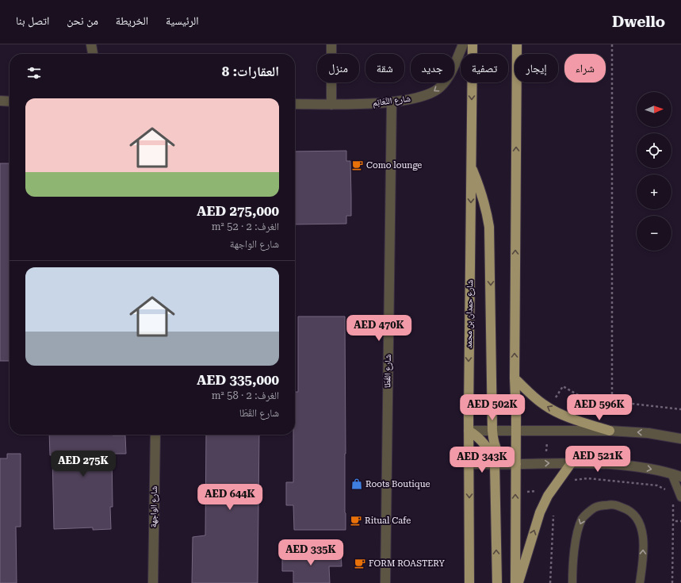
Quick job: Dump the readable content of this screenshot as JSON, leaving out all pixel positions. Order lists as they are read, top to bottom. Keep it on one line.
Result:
{"streets":{"main road":["شارع حمدان بن محمد"],"street":["شارع النَّعَائِم","شارع القَطَا","شارع الواجهة"]},"crossings":[["شارع النَّعَائِم","شارع القَطَا"]],"one_way":["شارع النَّعَائِم"],"places":{"cafe":["Como lounge","Ritual Cafe","FORM ROASTERY"],"shop":["Roots Boutique"]},"north":"right","page":{"header":"Dwello","nav":["الرئيسية","الخريطة","من نحن","اتصل بنا"],"chip":["شراء","إيجار","تصفية","جديد","شقة","منزل"],"heading":"العقارات: 8","map_buttons":["+","−"],"list":[{"name":"AED 275,000","note":"الغرف: 2 · 52 m² · شارع الواجهة"},{"name":"AED 335,000","note":"الغرف: 2 · 58 m² · شارع القَطَا"}],"price":["AED 470K","AED 502K","AED 596K","AED 521K","AED 343K","AED 275K","AED 644K","AED 335K"]}}
